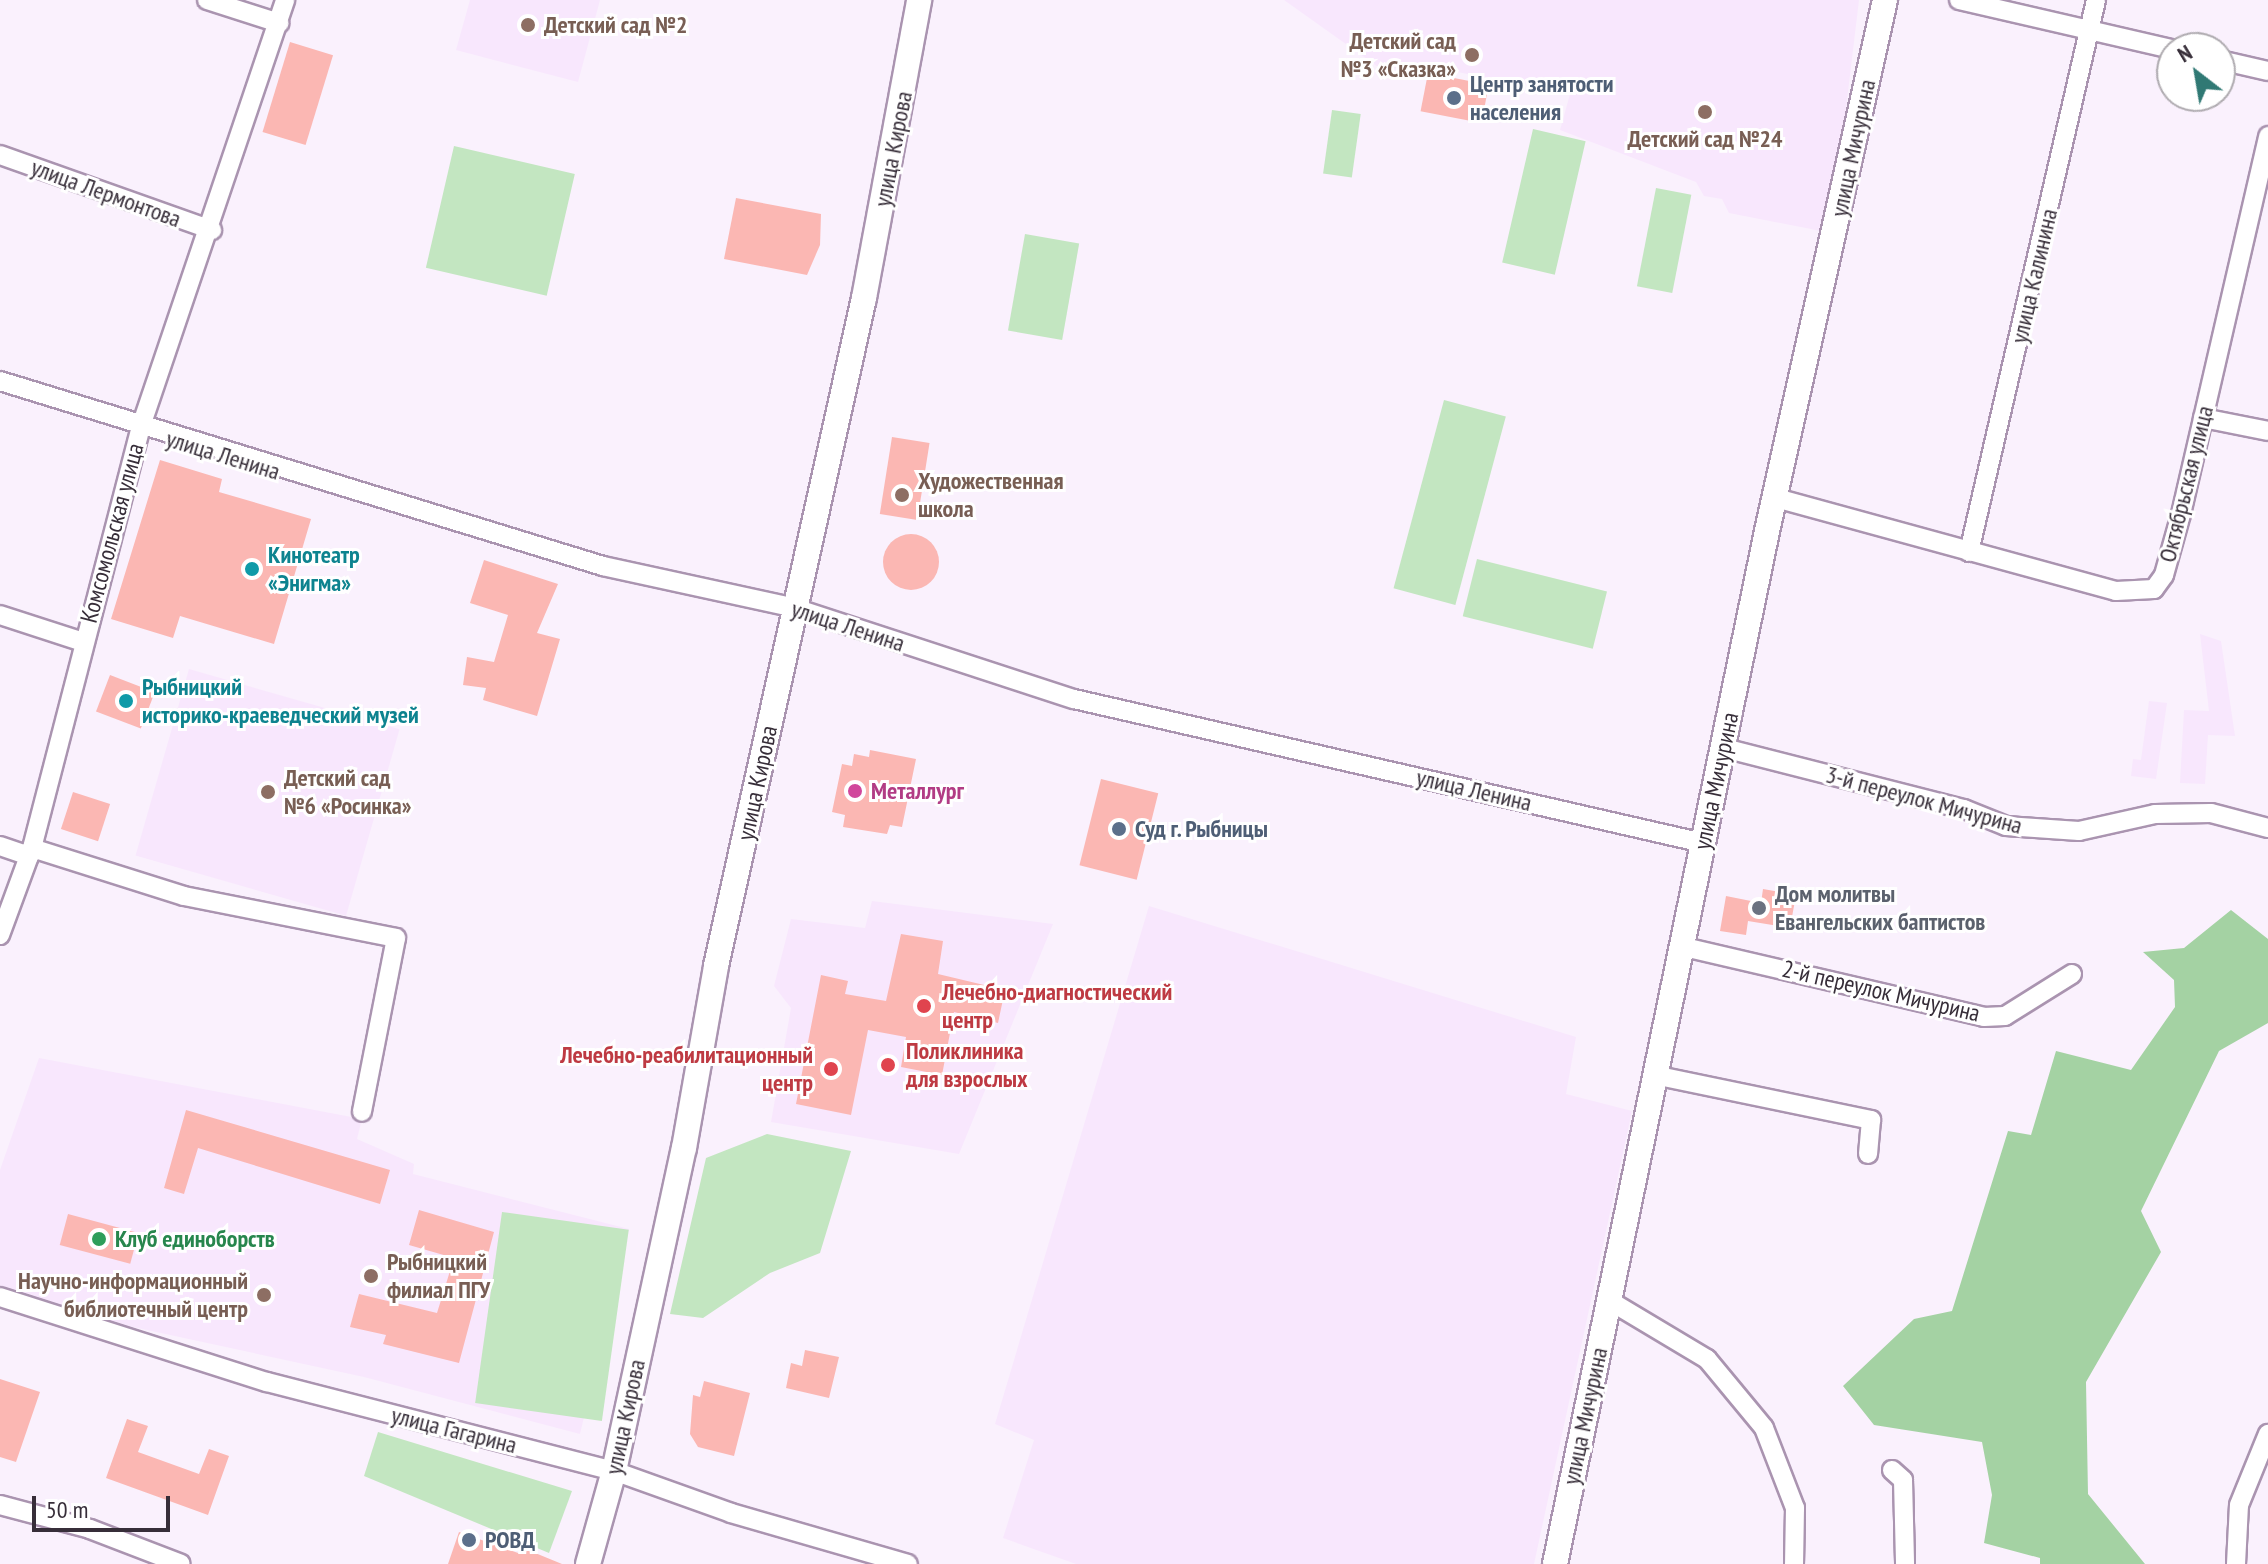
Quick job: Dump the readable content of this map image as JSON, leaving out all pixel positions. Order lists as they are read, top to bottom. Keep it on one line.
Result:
{"streets":{"street":["улица Мичурина","улица Кирова","улица Лермонтова","улица Калинина","улица Ленина","Октябрьская улица","Комсомольская улица","3-й переулок Мичурина","2-й переулок Мичурина","улица Гагарина"]},"crossings":[["улица Мичурина","улица Ленина"],["улица Мичурина","Октябрьская улица"],["улица Мичурина","3-й переулок Мичурина"],["улица Мичурина","2-й переулок Мичурина"],["улица Кирова","улица Ленина"],["улица Кирова","улица Гагарина"],["улица Лермонтова","Комсомольская улица"],["улица Калинина","Октябрьская улица"],["улица Ленина","Комсомольская улица"]],"places":["Детский сад №2","Детский сад №3 «Сказка»","Центр занятости населения","Детский сад №24","Художественная школа","Кинотеатр «Энигма»","Рыбницкий историко-краеведческий музей","Металлург","Детский сад №6 «Росинка»","Суд г. Рыбницы","Дом молитвы Евангельских баптистов","Лечебно-диагностический центр","Поликлиника для взрослых","Лечебно-реабилитационный центр","Клуб единоборств","Рыбницкий филиал ПГУ","Научно-информационный библиотечный центр","РОВД"],"scale_bar":"50 m","north":"top left"}
